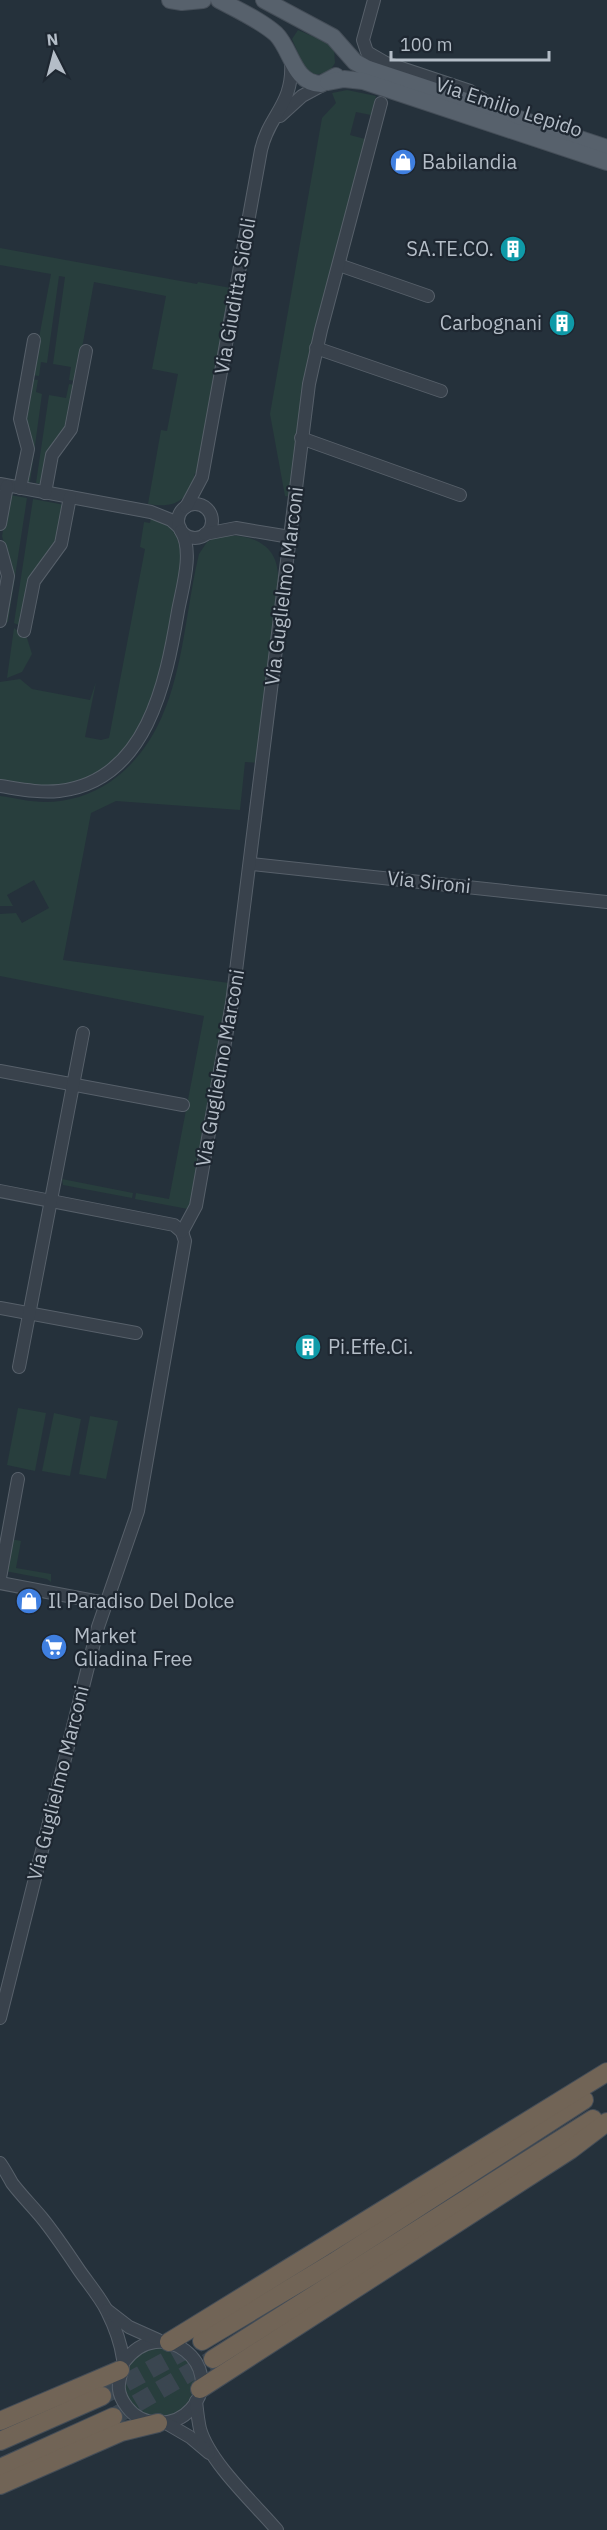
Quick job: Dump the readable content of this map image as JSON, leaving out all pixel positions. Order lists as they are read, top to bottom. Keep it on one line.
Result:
{"streets":{"main road":["Via Emilio Lepido"],"street":["Via Giuditta Sidoli","Via Guglielmo Marconi","Via Sironi"]},"crossings":[["Via Emilio Lepido","Via Giuditta Sidoli"],["Via Guglielmo Marconi","Via Sironi"]],"places":{"shop":["Babilandia","Il Paradiso Del Dolce"],"building":["SA.TE.CO.","Carbognani","Pi.Effe.Ci."],"supermarket":["Market Gliadina Free"]},"scale_bar":"100 m","north":"top"}
